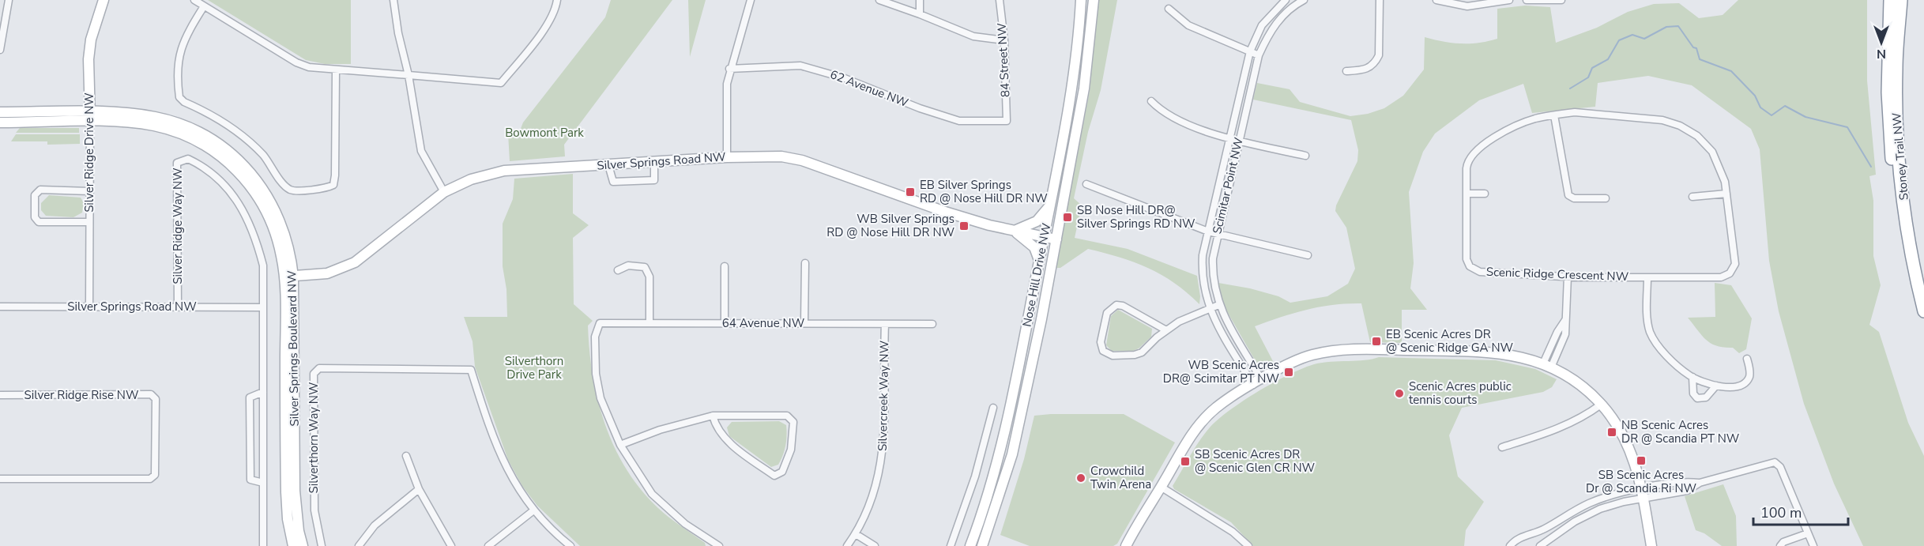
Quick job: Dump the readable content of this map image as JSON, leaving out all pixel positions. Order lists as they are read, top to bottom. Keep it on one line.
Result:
{"streets":{"highway":["Stoney Trail NW"],"street":["84 Street NW","62 Avenue NW","Silver Ridge Drive NW","Silver Springs Road NW","Scimitar Point NW","Silver Ridge Way NW","Scenic Ridge Crescent NW","Nose Hill Drive NW","64 Avenue NW","Silver Springs Boulevard NW","Silver Ridge Rise NW","Silvercreek Way NW","Silverthorn Way NW"]},"crossings":[["84 Street NW","62 Avenue NW"],["Silver Ridge Drive NW","Silver Springs Road NW"],["Silver Ridge Drive NW","Silver Springs Boulevard NW"],["Silver Springs Road NW","Silver Ridge Way NW"],["Silver Springs Road NW","Nose Hill Drive NW"],["Silver Springs Road NW","Silver Springs Boulevard NW"],["64 Avenue NW","Silvercreek Way NW"]],"parks":["Bowmont Park","Silverthorn Drive Park"],"places":{"transit":["EB Silver Springs RD @ Nose Hill DR NW","SB Nose Hill DR@ Silver Springs RD NW","WB Silver Springs RD @ Nose Hill DR NW","EB Scenic Acres DR @ Scenic Ridge GA NW","WB Scenic Acres DR@ Scimitar PT NW","NB Scenic Acres DR @ Scandia PT NW","SB Scenic Acres Dr @ Scandia Ri NW","SB Scenic Acres DR @ Scenic Glen CR NW"],"other":["Scenic Acres public tennis courts","Crowchild Twin Arena"]},"scale_bar":"100 m","north":"bottom"}
